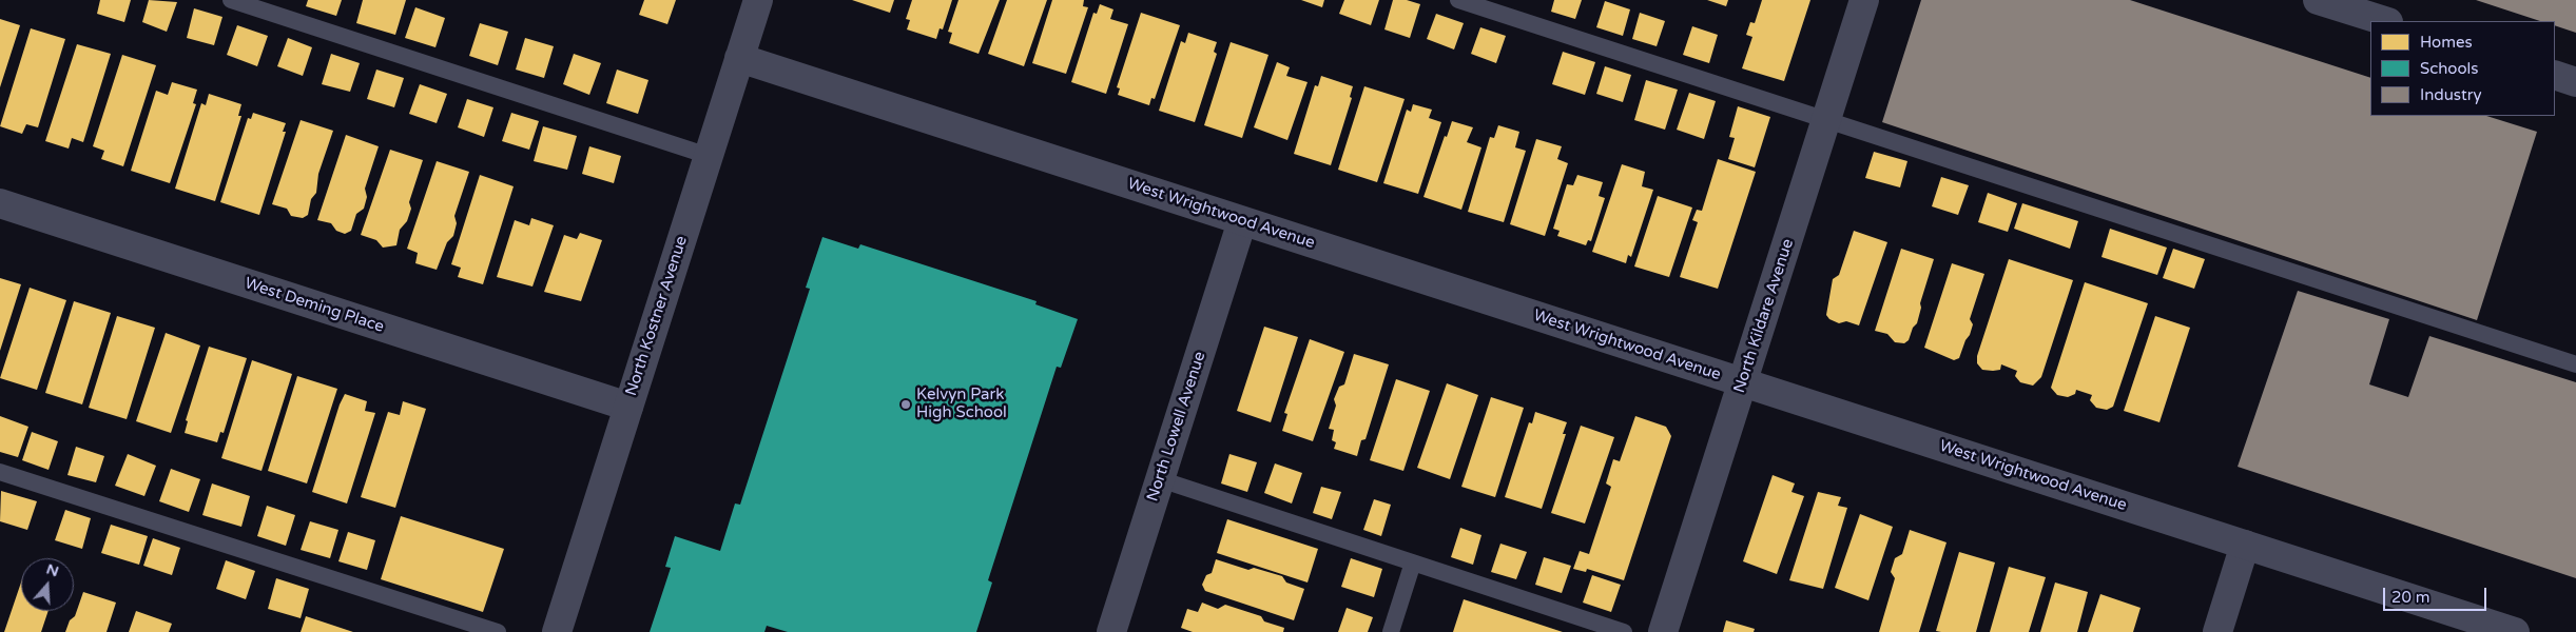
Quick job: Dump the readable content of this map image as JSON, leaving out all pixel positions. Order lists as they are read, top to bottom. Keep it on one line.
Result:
{"streets":{"street":["West Wrightwood Avenue","West Deming Place","North Kostner Avenue","North Kildare Avenue","North Lowell Avenue"]},"crossings":[["West Wrightwood Avenue","North Kostner Avenue"],["West Wrightwood Avenue","North Kildare Avenue"],["West Wrightwood Avenue","North Lowell Avenue"],["West Deming Place","North Kostner Avenue"]],"places":["Kelvyn Park High School"],"legend":["Homes","Schools","Industry"],"scale_bar":"20 m","north":"top"}
